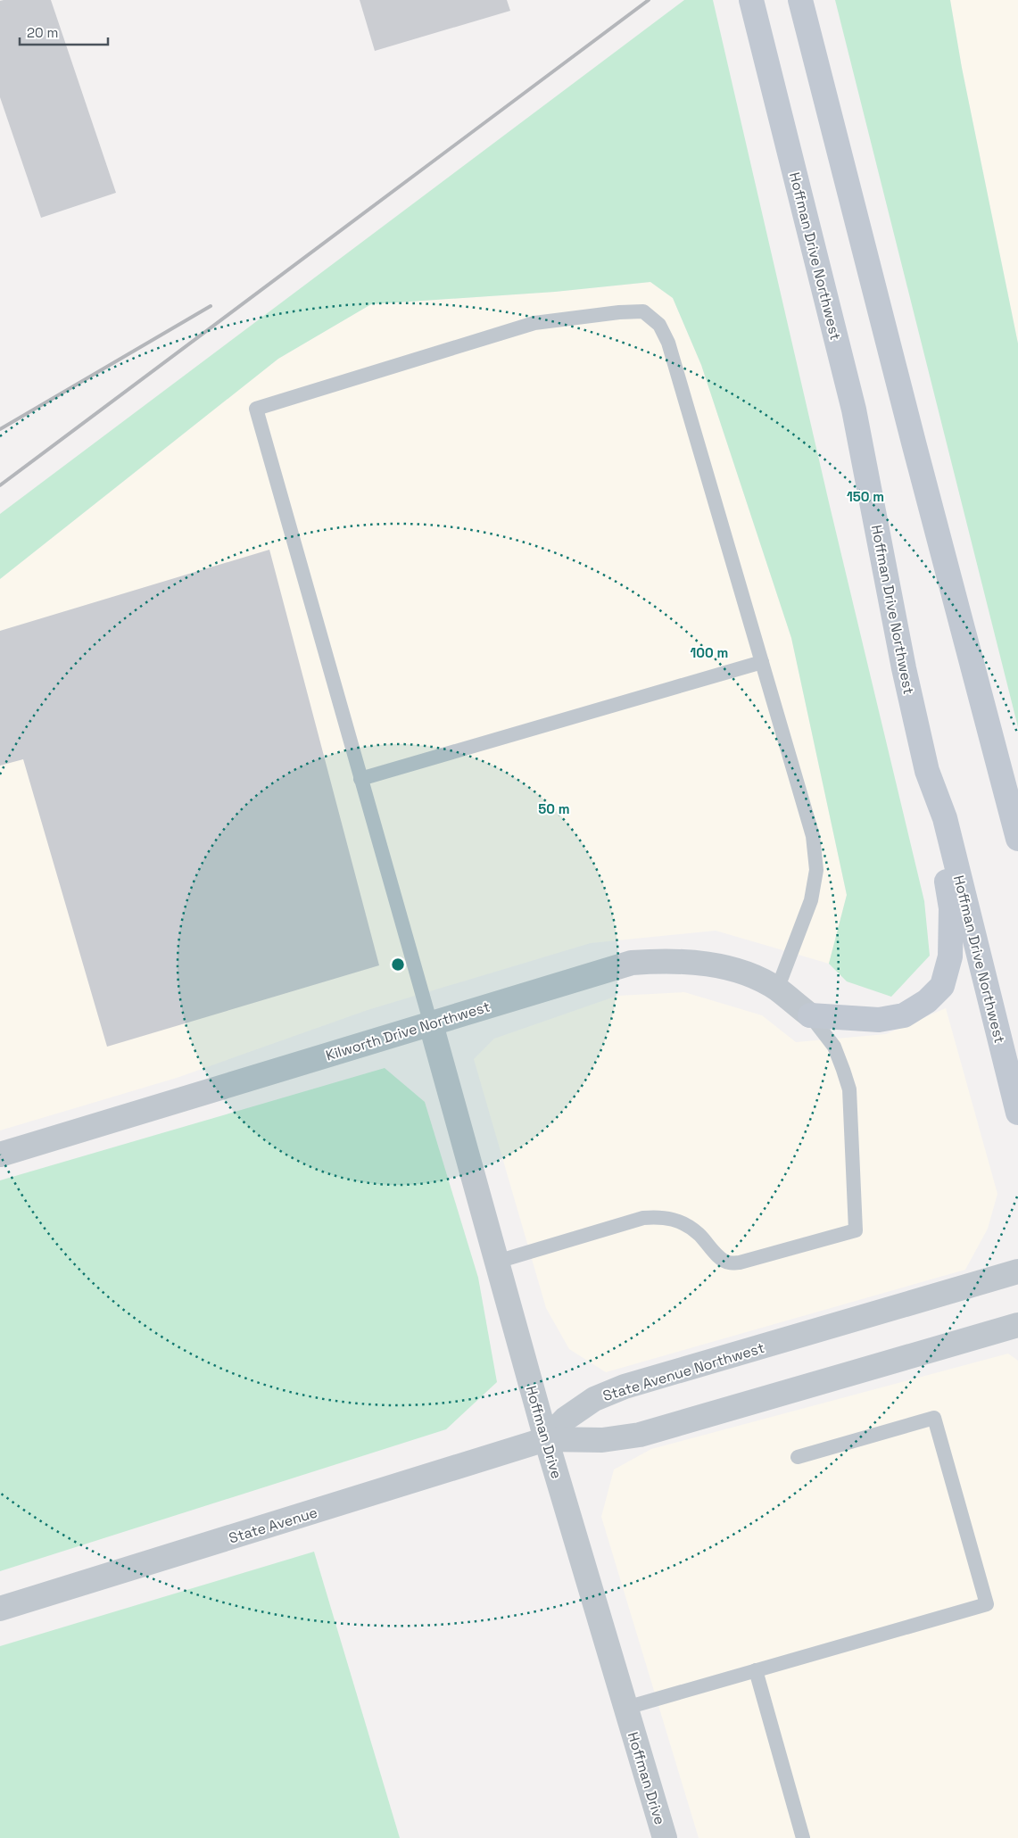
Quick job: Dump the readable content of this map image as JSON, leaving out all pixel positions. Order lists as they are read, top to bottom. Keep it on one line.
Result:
{"streets":{"main road":["Hoffman Drive Northwest"],"street":["Kilworth Drive Northwest","State Avenue Northwest","Hoffman Drive","State Avenue"]},"crossings":[["Kilworth Drive Northwest","Hoffman Drive"],["State Avenue Northwest","Hoffman Drive"],["State Avenue Northwest","State Avenue"],["Hoffman Drive","State Avenue"]],"scale_bar":"20 m","rings":["150 m","100 m","50 m"]}
